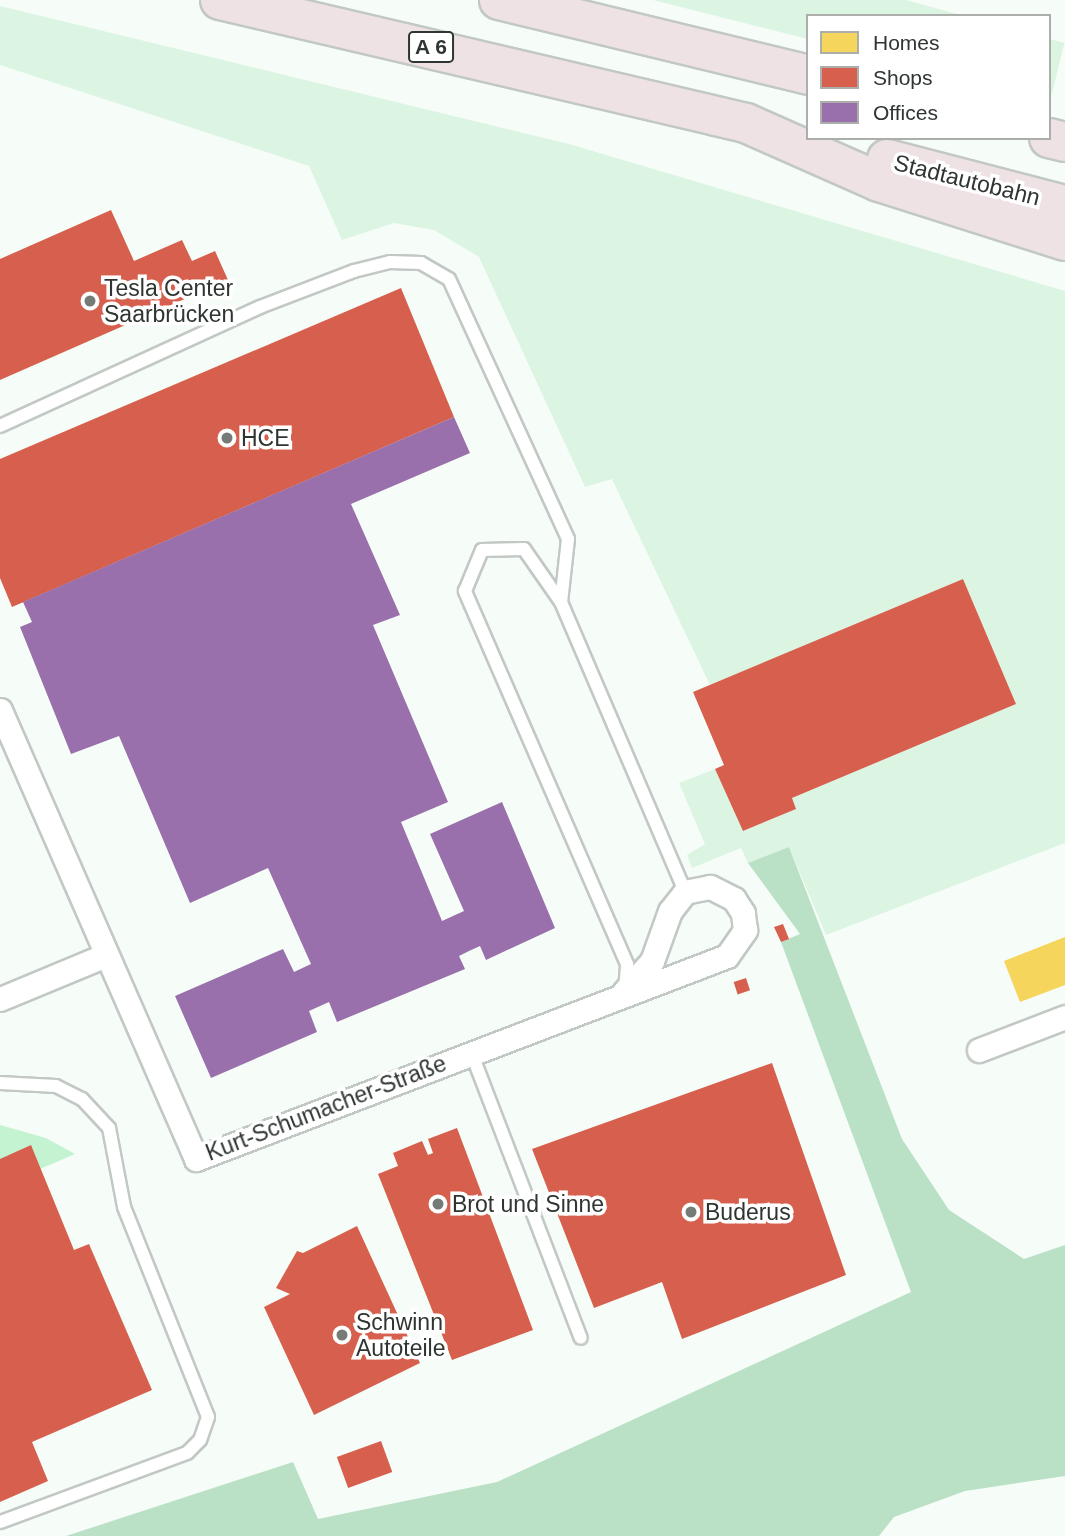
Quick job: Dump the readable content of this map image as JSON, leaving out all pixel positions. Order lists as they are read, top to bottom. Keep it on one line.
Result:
{"streets":{"highway":["A 6","Stadtautobahn"],"street":["Kurt-Schumacher-Straße"]},"crossings":[["A 6","Stadtautobahn"]],"places":["Tesla Center Saarbrücken","HCE","Brot und Sinne","Buderus","Schwinn Autoteile"],"legend":["Homes","Shops","Offices"]}
